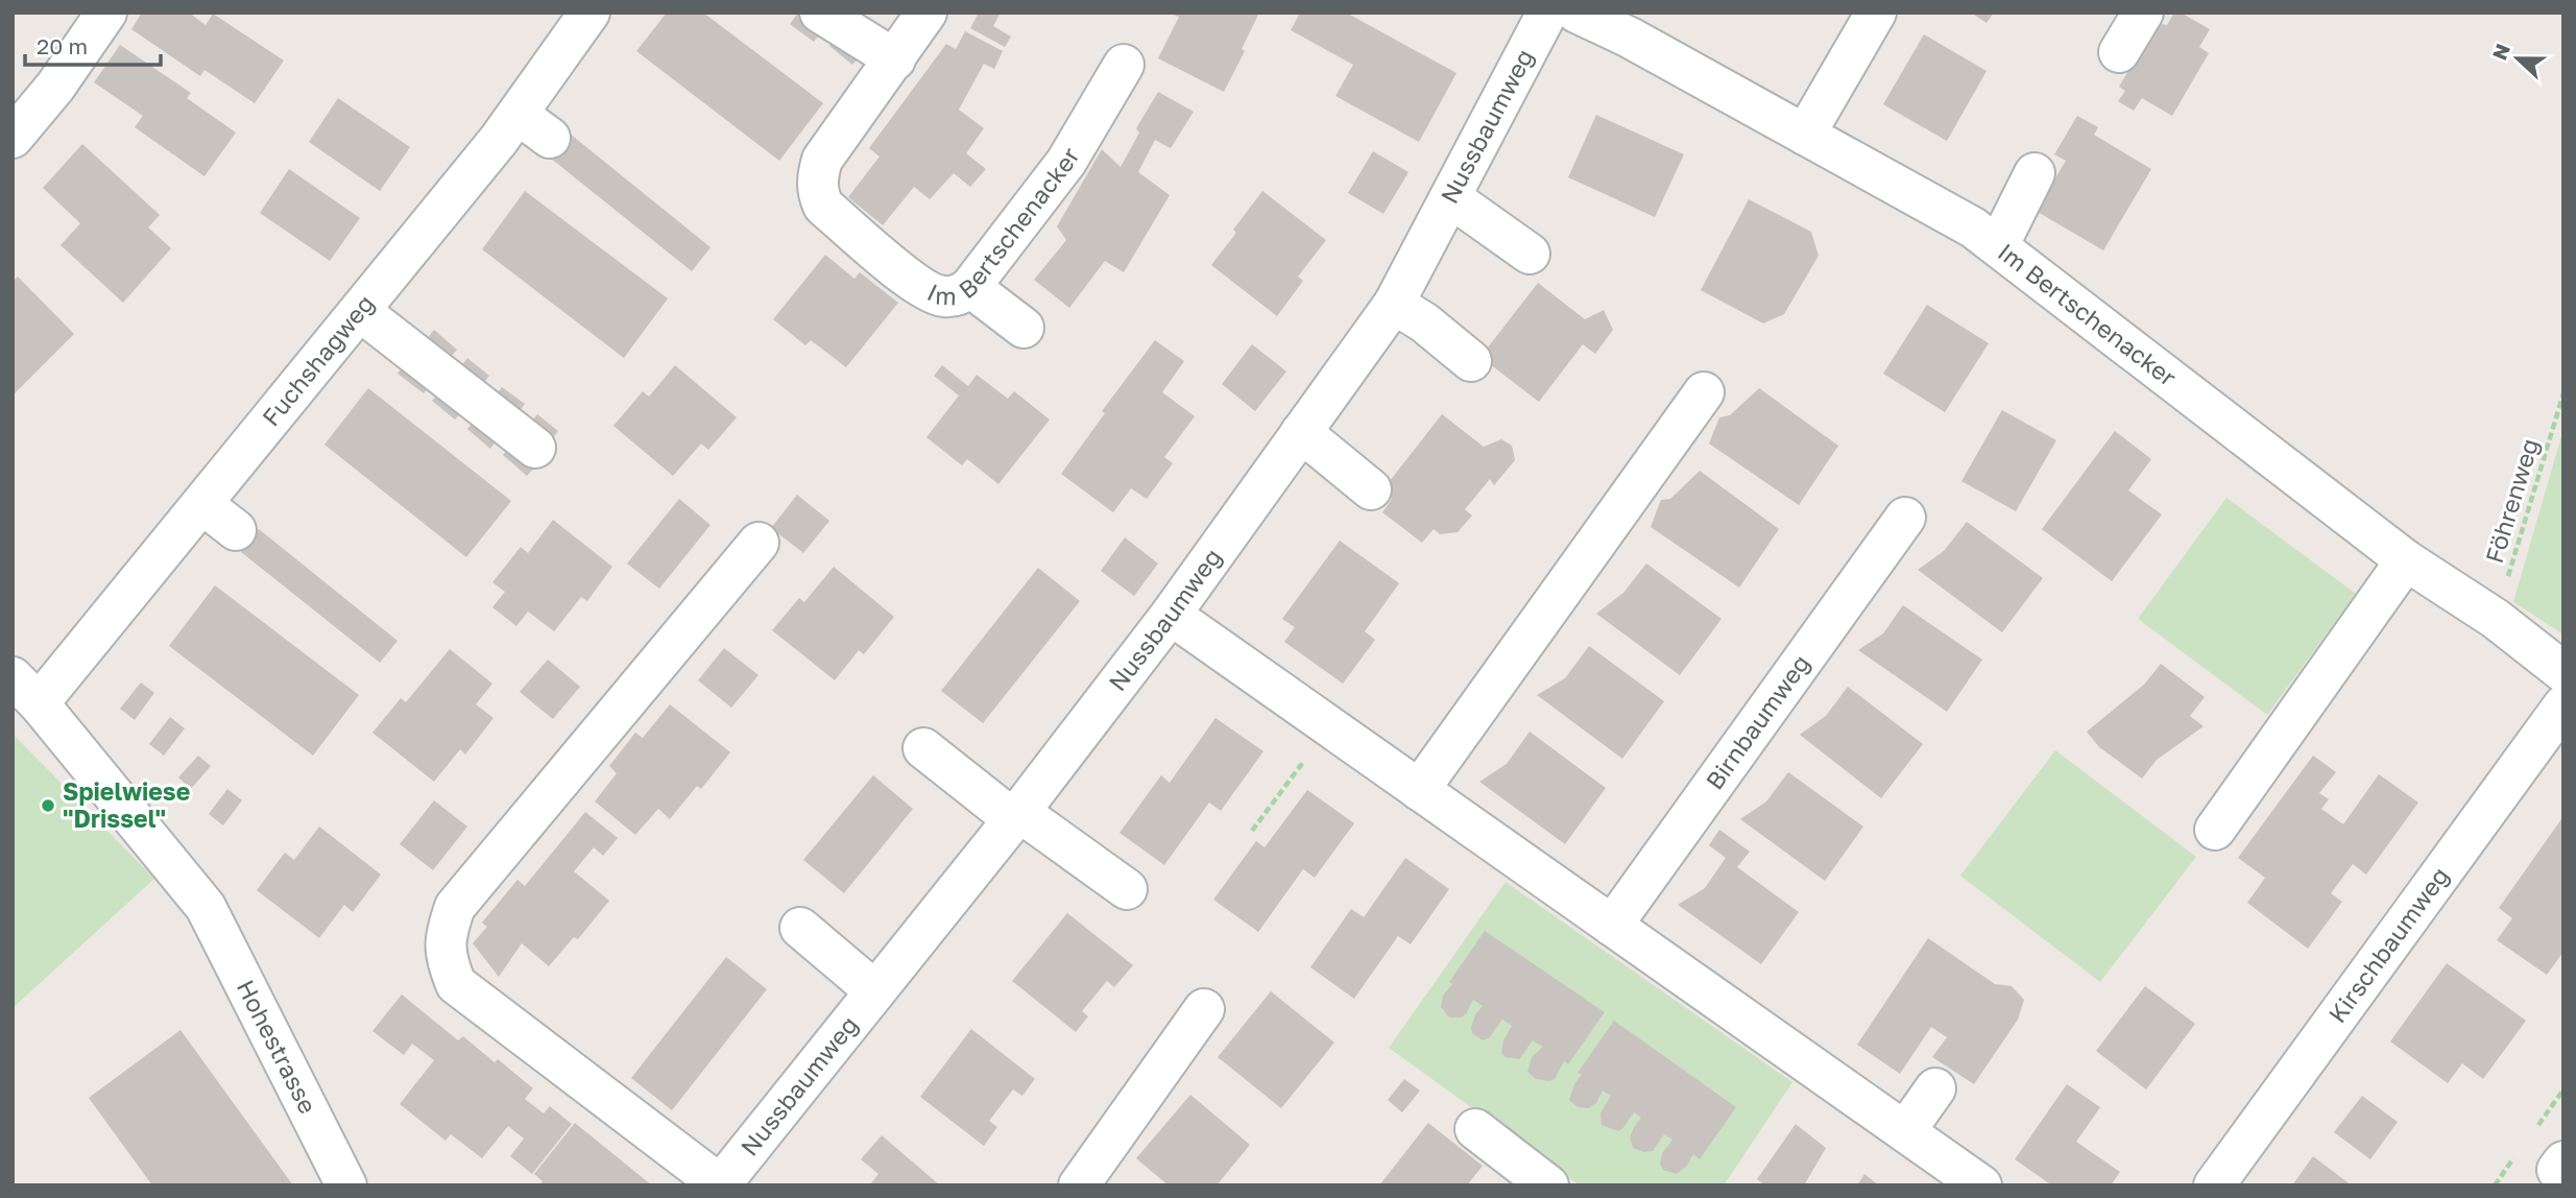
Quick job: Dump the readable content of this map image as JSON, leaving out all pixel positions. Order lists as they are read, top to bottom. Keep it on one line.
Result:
{"streets":{"street":["Nussbaumweg","Im Bertschenacker","Fuchshagweg","Birnbaumweg","Kirschbaumweg","Hohestrasse"],"path":["Föhrenweg"]},"crossings":[["Im Bertschenacker","Föhrenweg"],["Fuchshagweg","Hohestrasse"]],"places":["Spielwiese \"Drissel\""],"scale_bar":"20 m","north":"left"}
